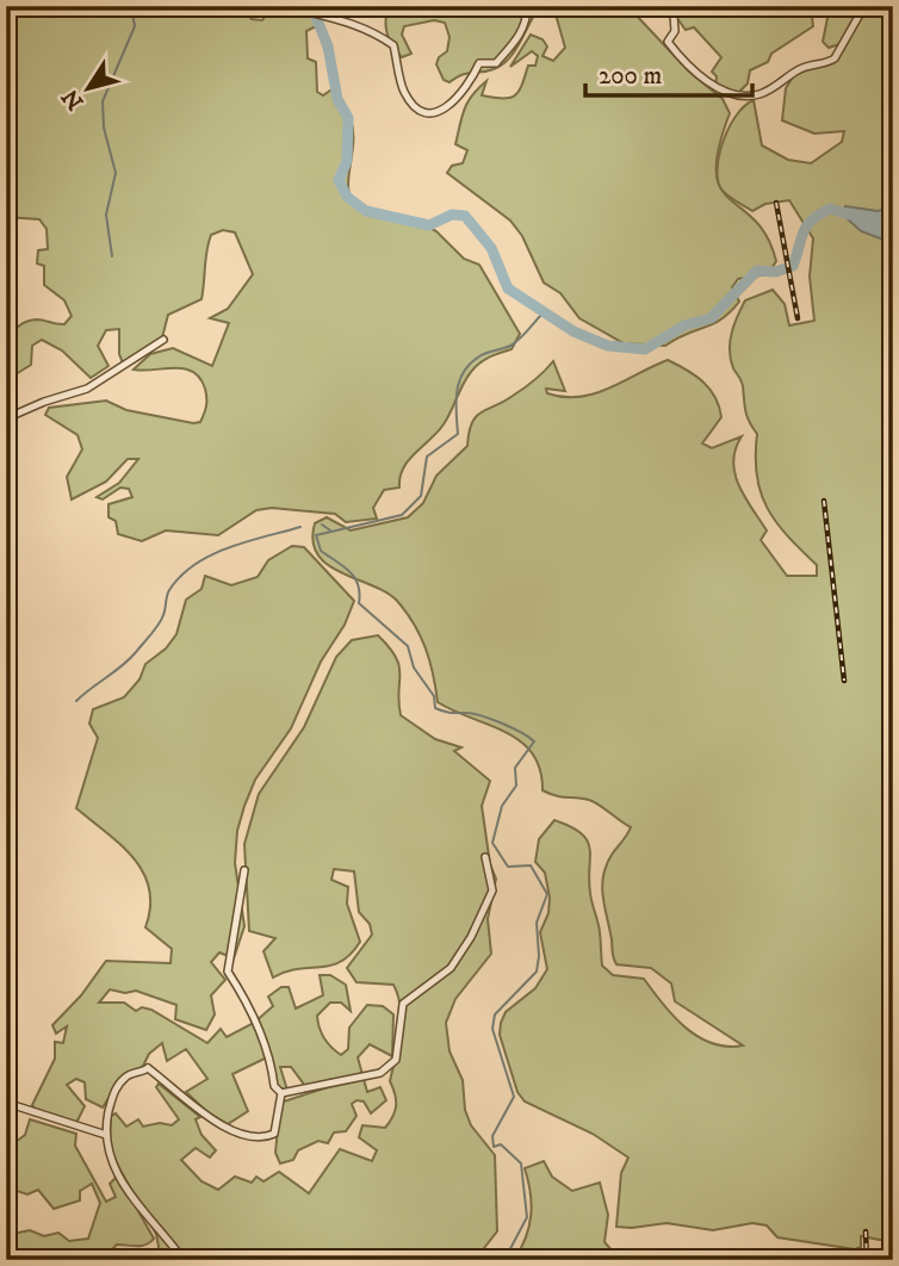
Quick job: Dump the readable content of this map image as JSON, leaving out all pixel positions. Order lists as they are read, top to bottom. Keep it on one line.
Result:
{"scale_bar":"200 m","north":"bottom left"}
